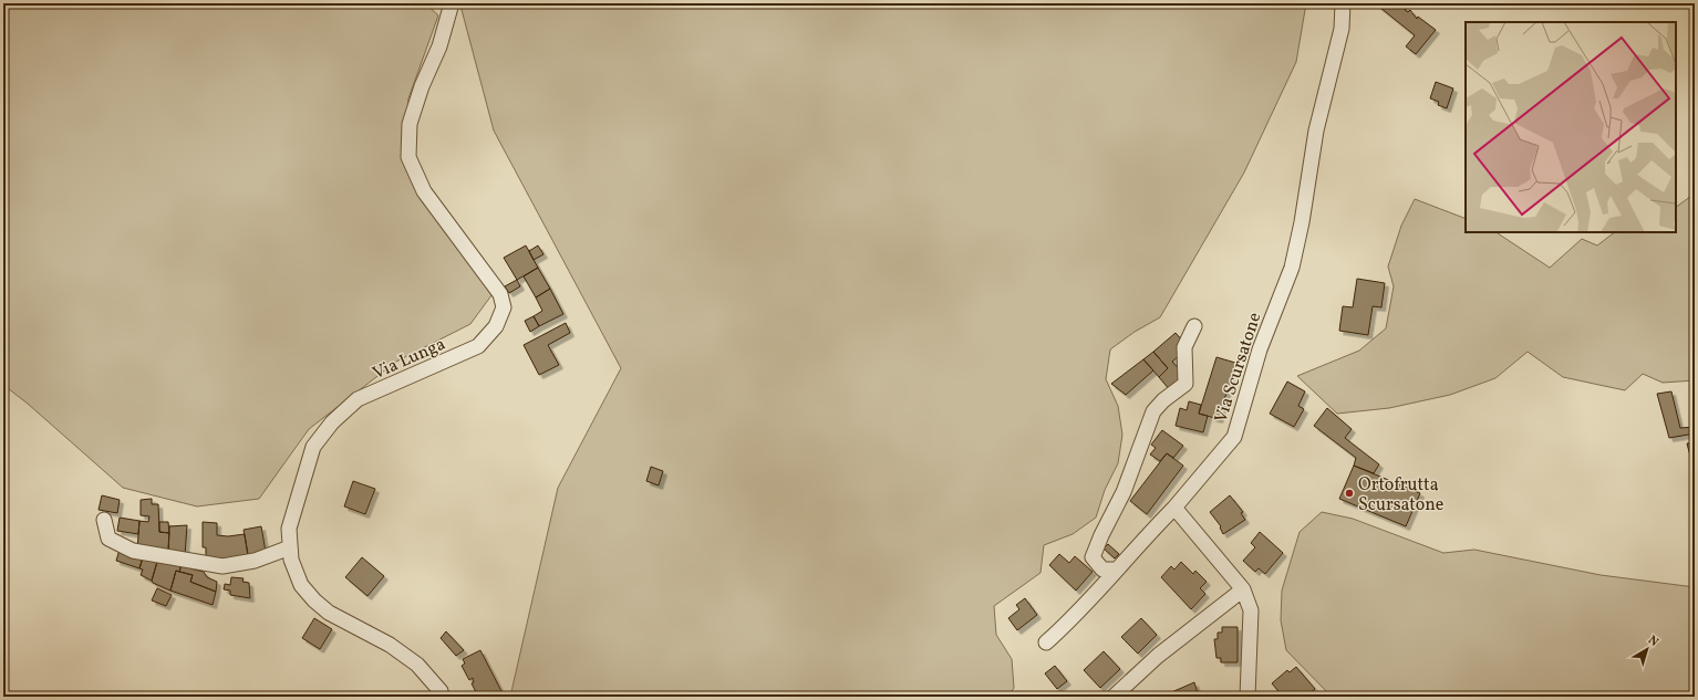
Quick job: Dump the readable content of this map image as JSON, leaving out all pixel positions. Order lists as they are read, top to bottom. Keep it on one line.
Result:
{"streets":{"street":["Via Lunga","Via Scursatone"]},"places":["Ortofrutta Scursatone"],"north":"top right"}
